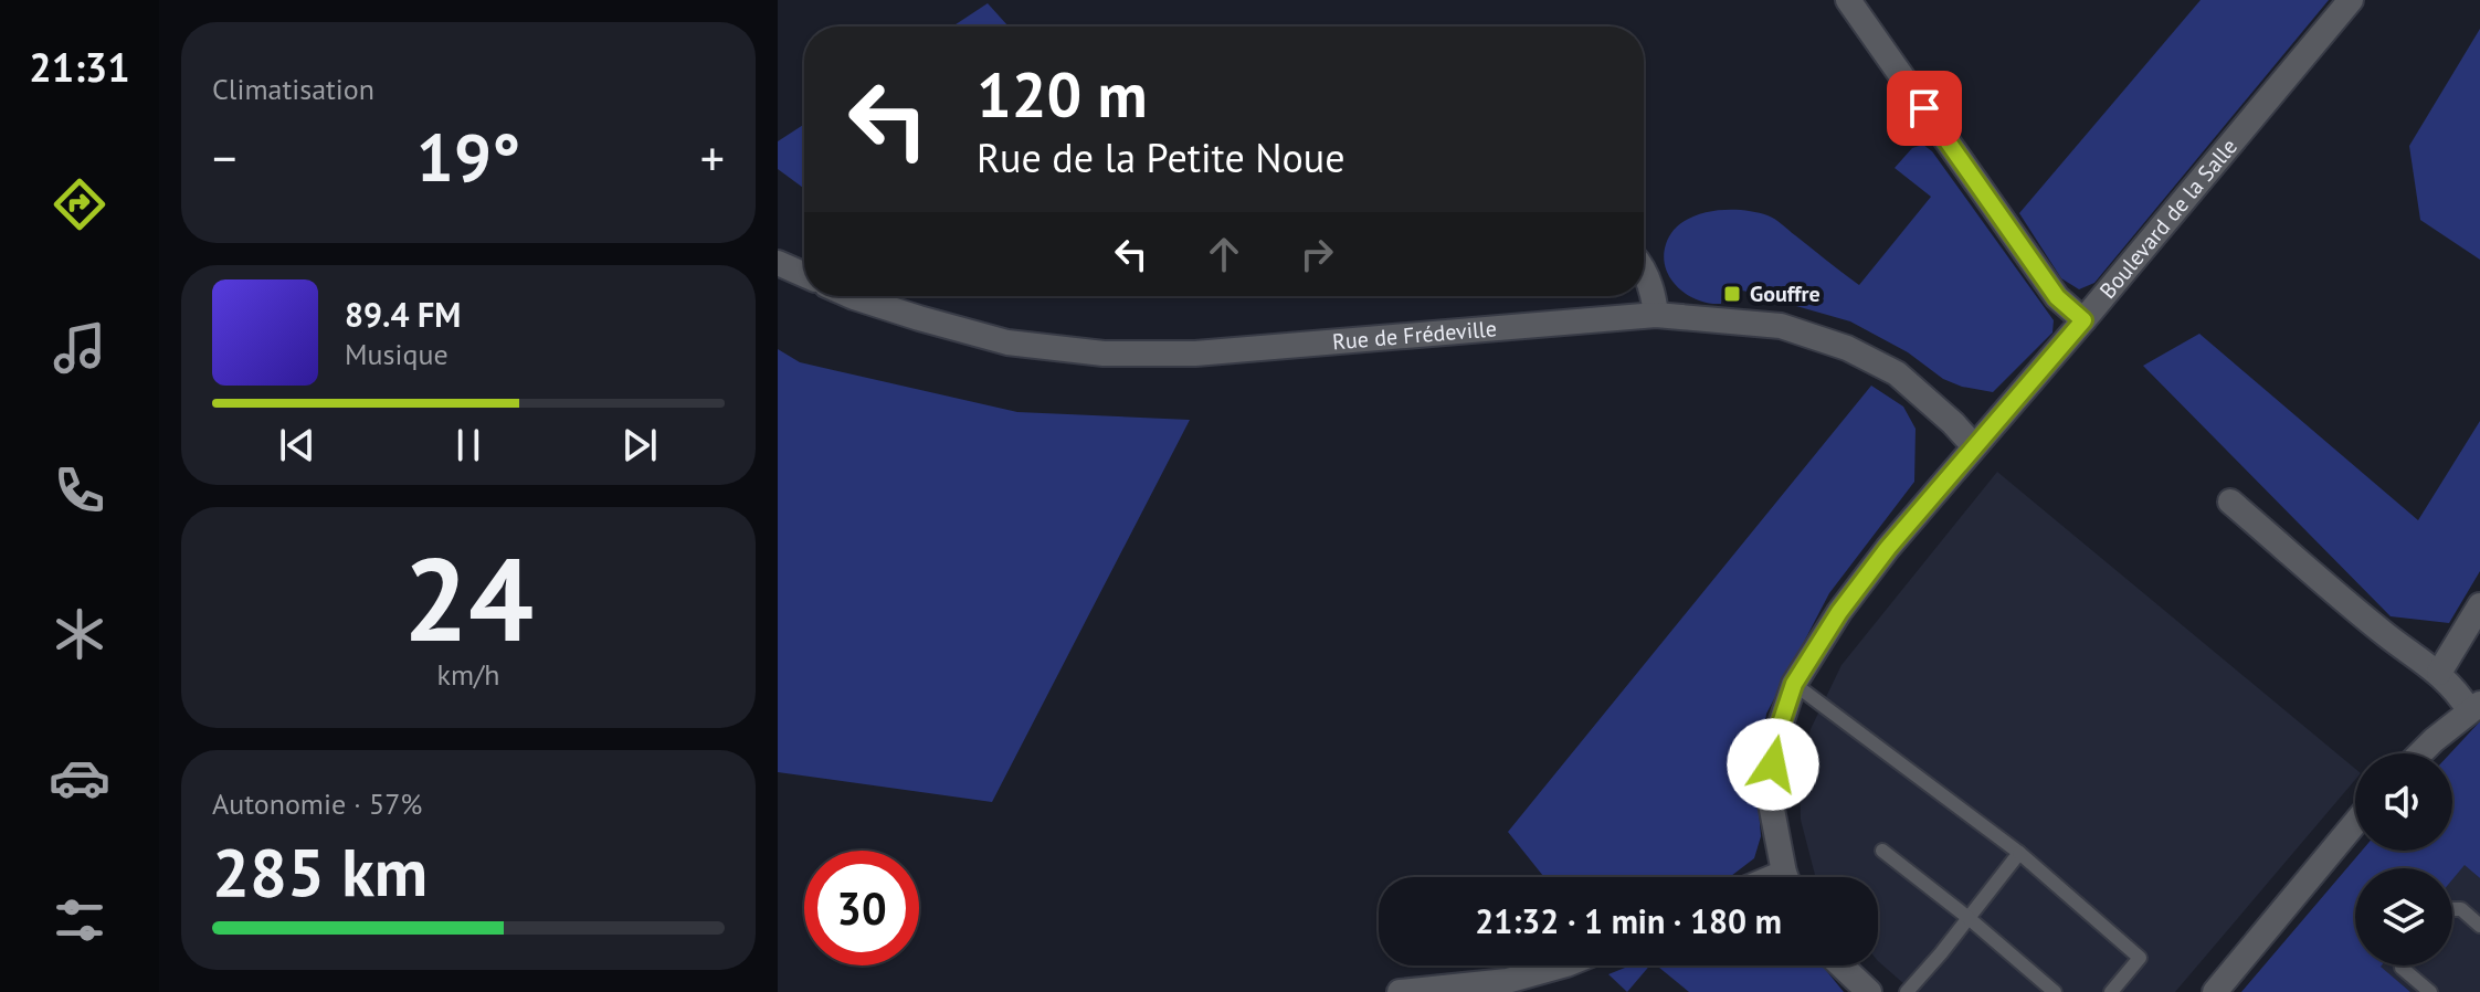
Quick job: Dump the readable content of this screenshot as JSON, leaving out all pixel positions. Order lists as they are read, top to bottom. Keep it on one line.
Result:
{"streets":{"street":["Boulevard de la Salle","Rue de Frédeville"]},"crossings":[["Boulevard de la Salle","Rue de Frédeville"]],"places":{"transit":["Gouffre"]},"page":{"tabs":"21:31","tile":["Climatisation",["24","km/h"],["Autonomie · 57%","285 km"]],"turn":["120 m","Rue de la Petite Noue"],"heat":["−","19°","+"],"song":["89.4 FM","Musique"],"limit":"30","trip":"21:32 · 1 min · 180 m"}}
